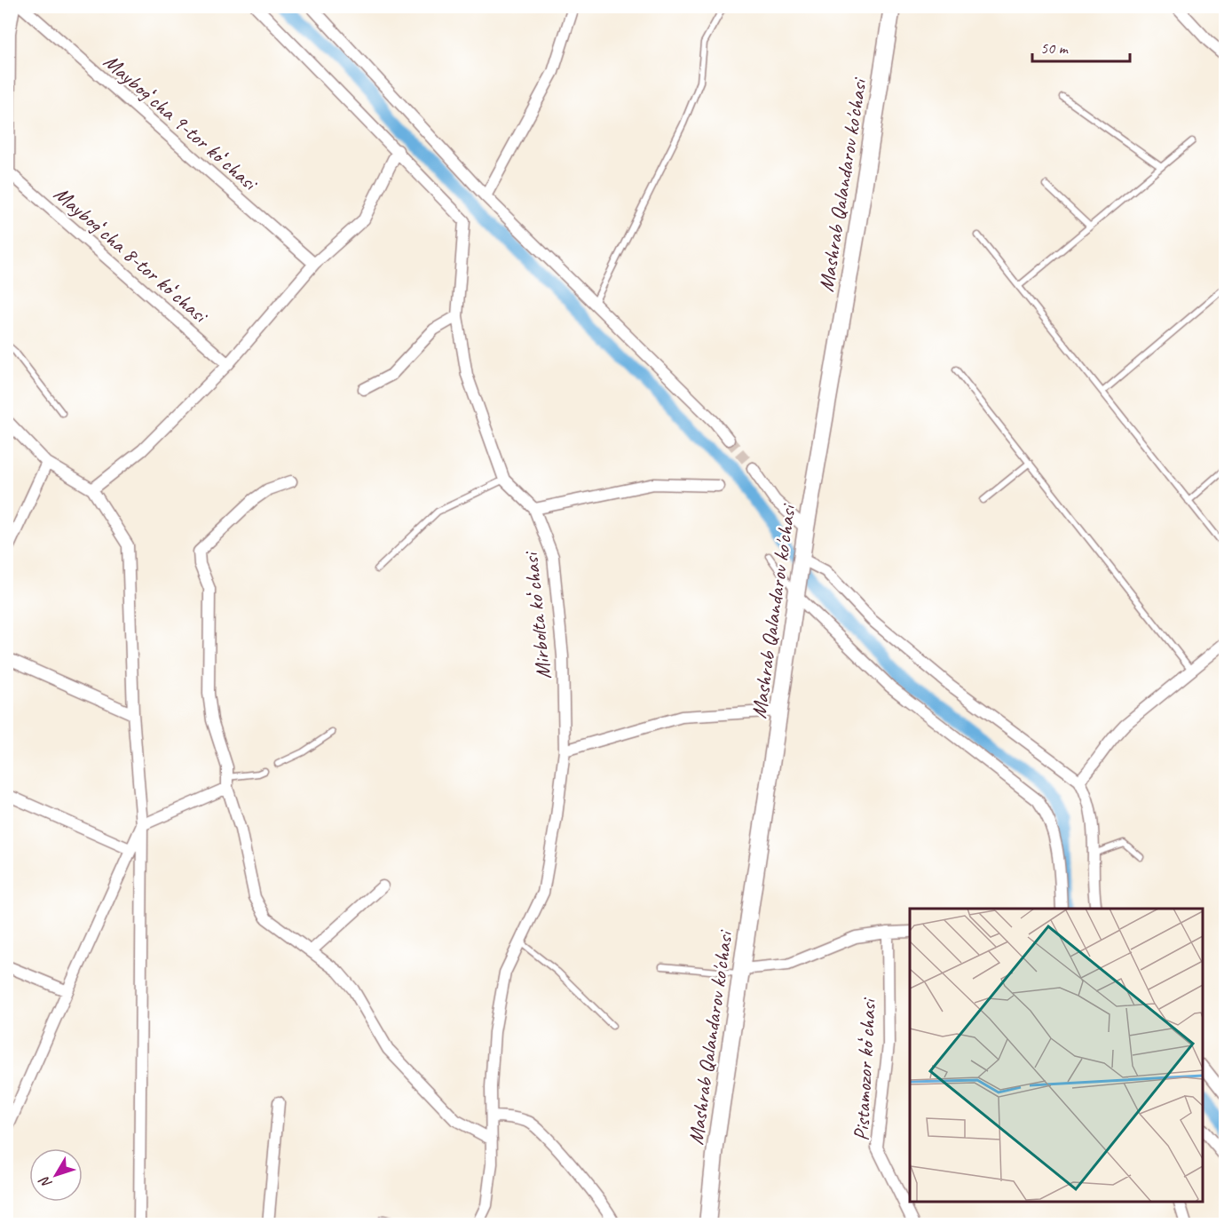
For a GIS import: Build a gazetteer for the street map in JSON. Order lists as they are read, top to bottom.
{
  "streets": {
    "main road": ["Mashrab Qalandarov ko'chasi"],
    "street": [
      "Maybogʻcha 9-tor koʻchasi",
      "Maybogʻcha 8-tor koʻchasi",
      "Mirbolta koʻchasi",
      "Pistamozor koʻchasi"
    ]
  },
  "scale_bar": "50 m",
  "north": "bottom left"
}
